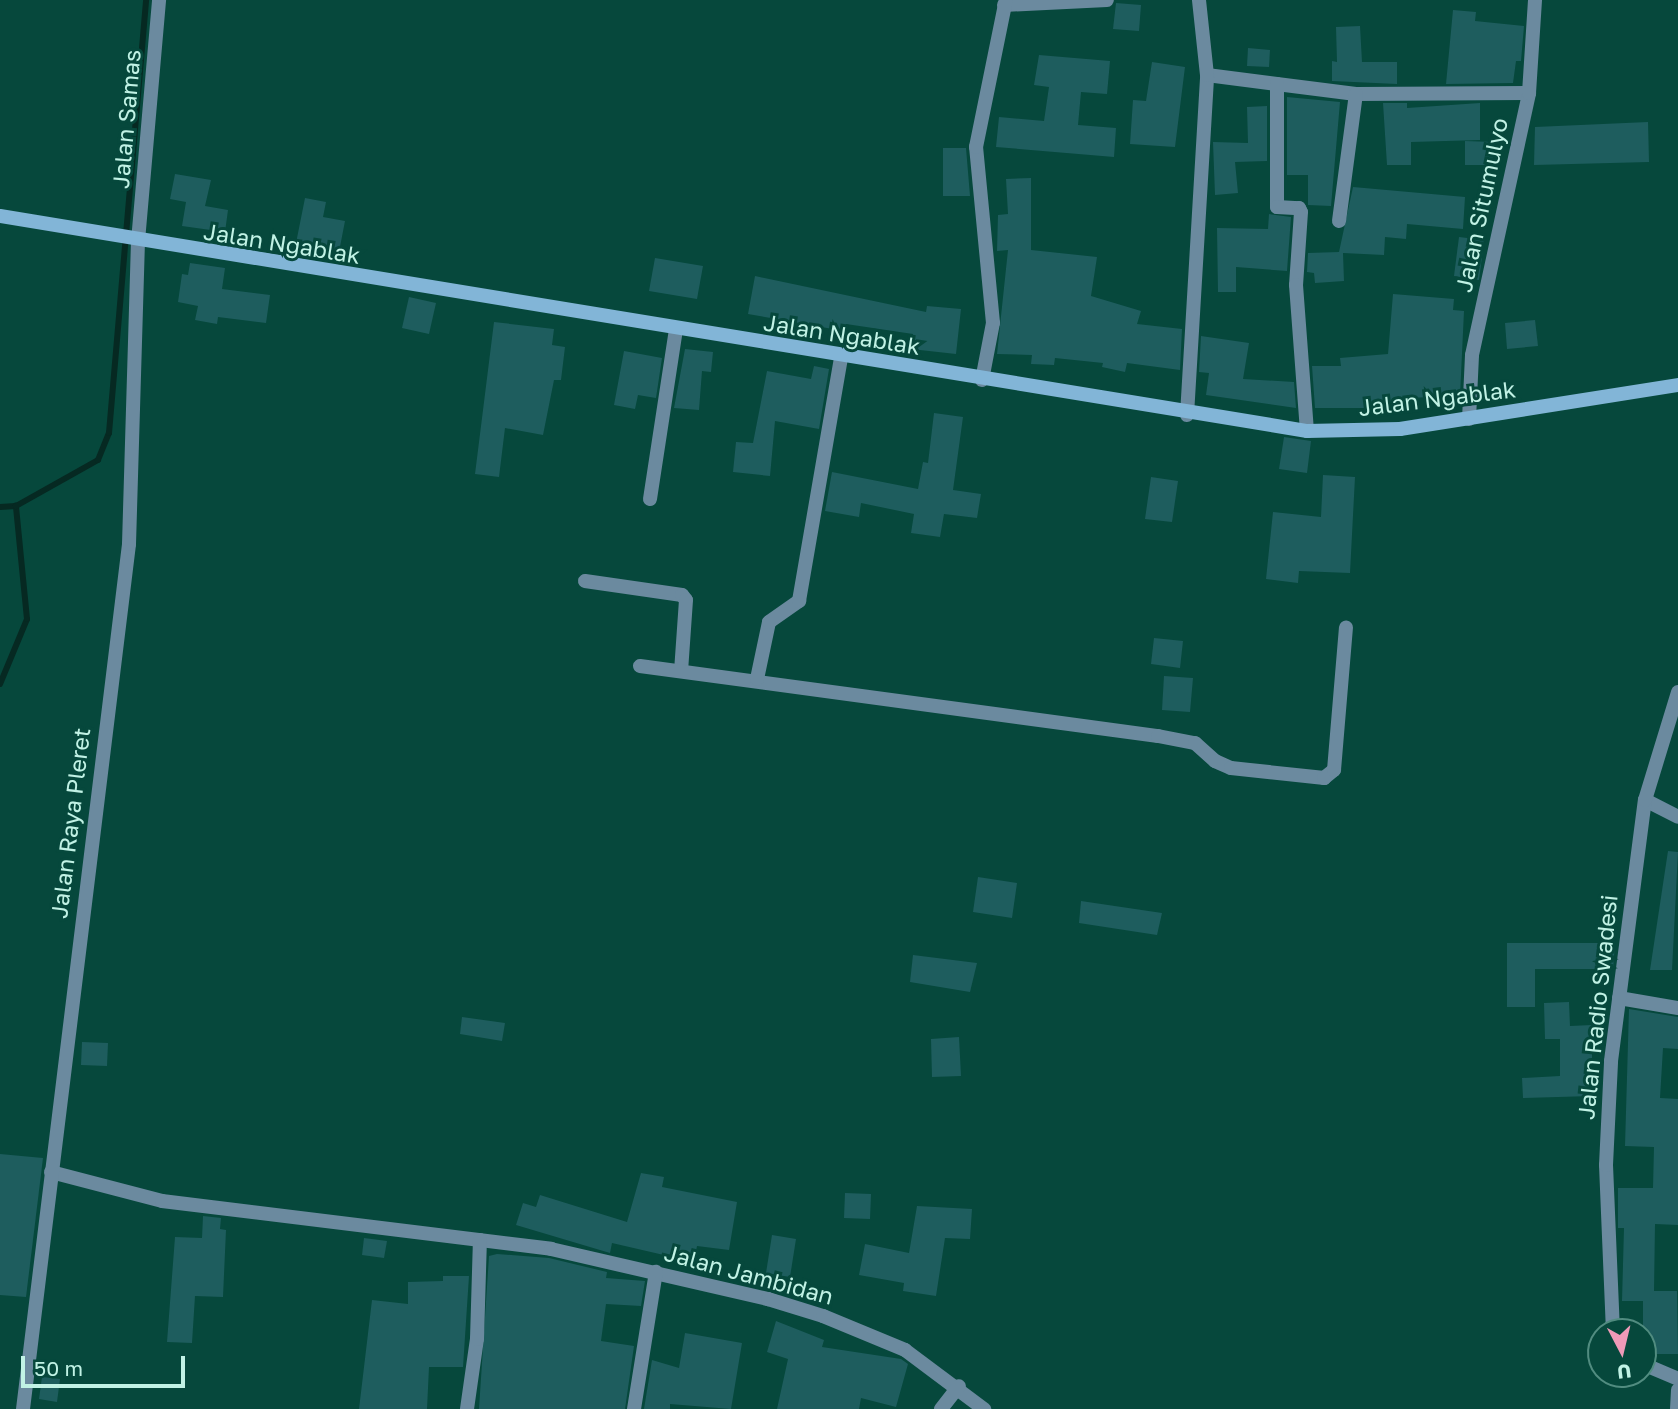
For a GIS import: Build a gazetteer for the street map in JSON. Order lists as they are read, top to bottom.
{
  "streets": {
    "street": [
      "Jalan Samas",
      "Jalan Situmulyo",
      "Jalan Ngablak",
      "Jalan Raya Pleret",
      "Jalan Radio Swadesi",
      "Jalan Jambidan"
    ]
  },
  "crossings": [
    ["Jalan Samas", "Jalan Ngablak"],
    ["Jalan Samas", "Jalan Raya Pleret"],
    ["Jalan Situmulyo", "Jalan Ngablak"],
    ["Jalan Ngablak", "Jalan Raya Pleret"],
    ["Jalan Raya Pleret", "Jalan Jambidan"]
  ],
  "scale_bar": "50 m",
  "north": "bottom"
}
